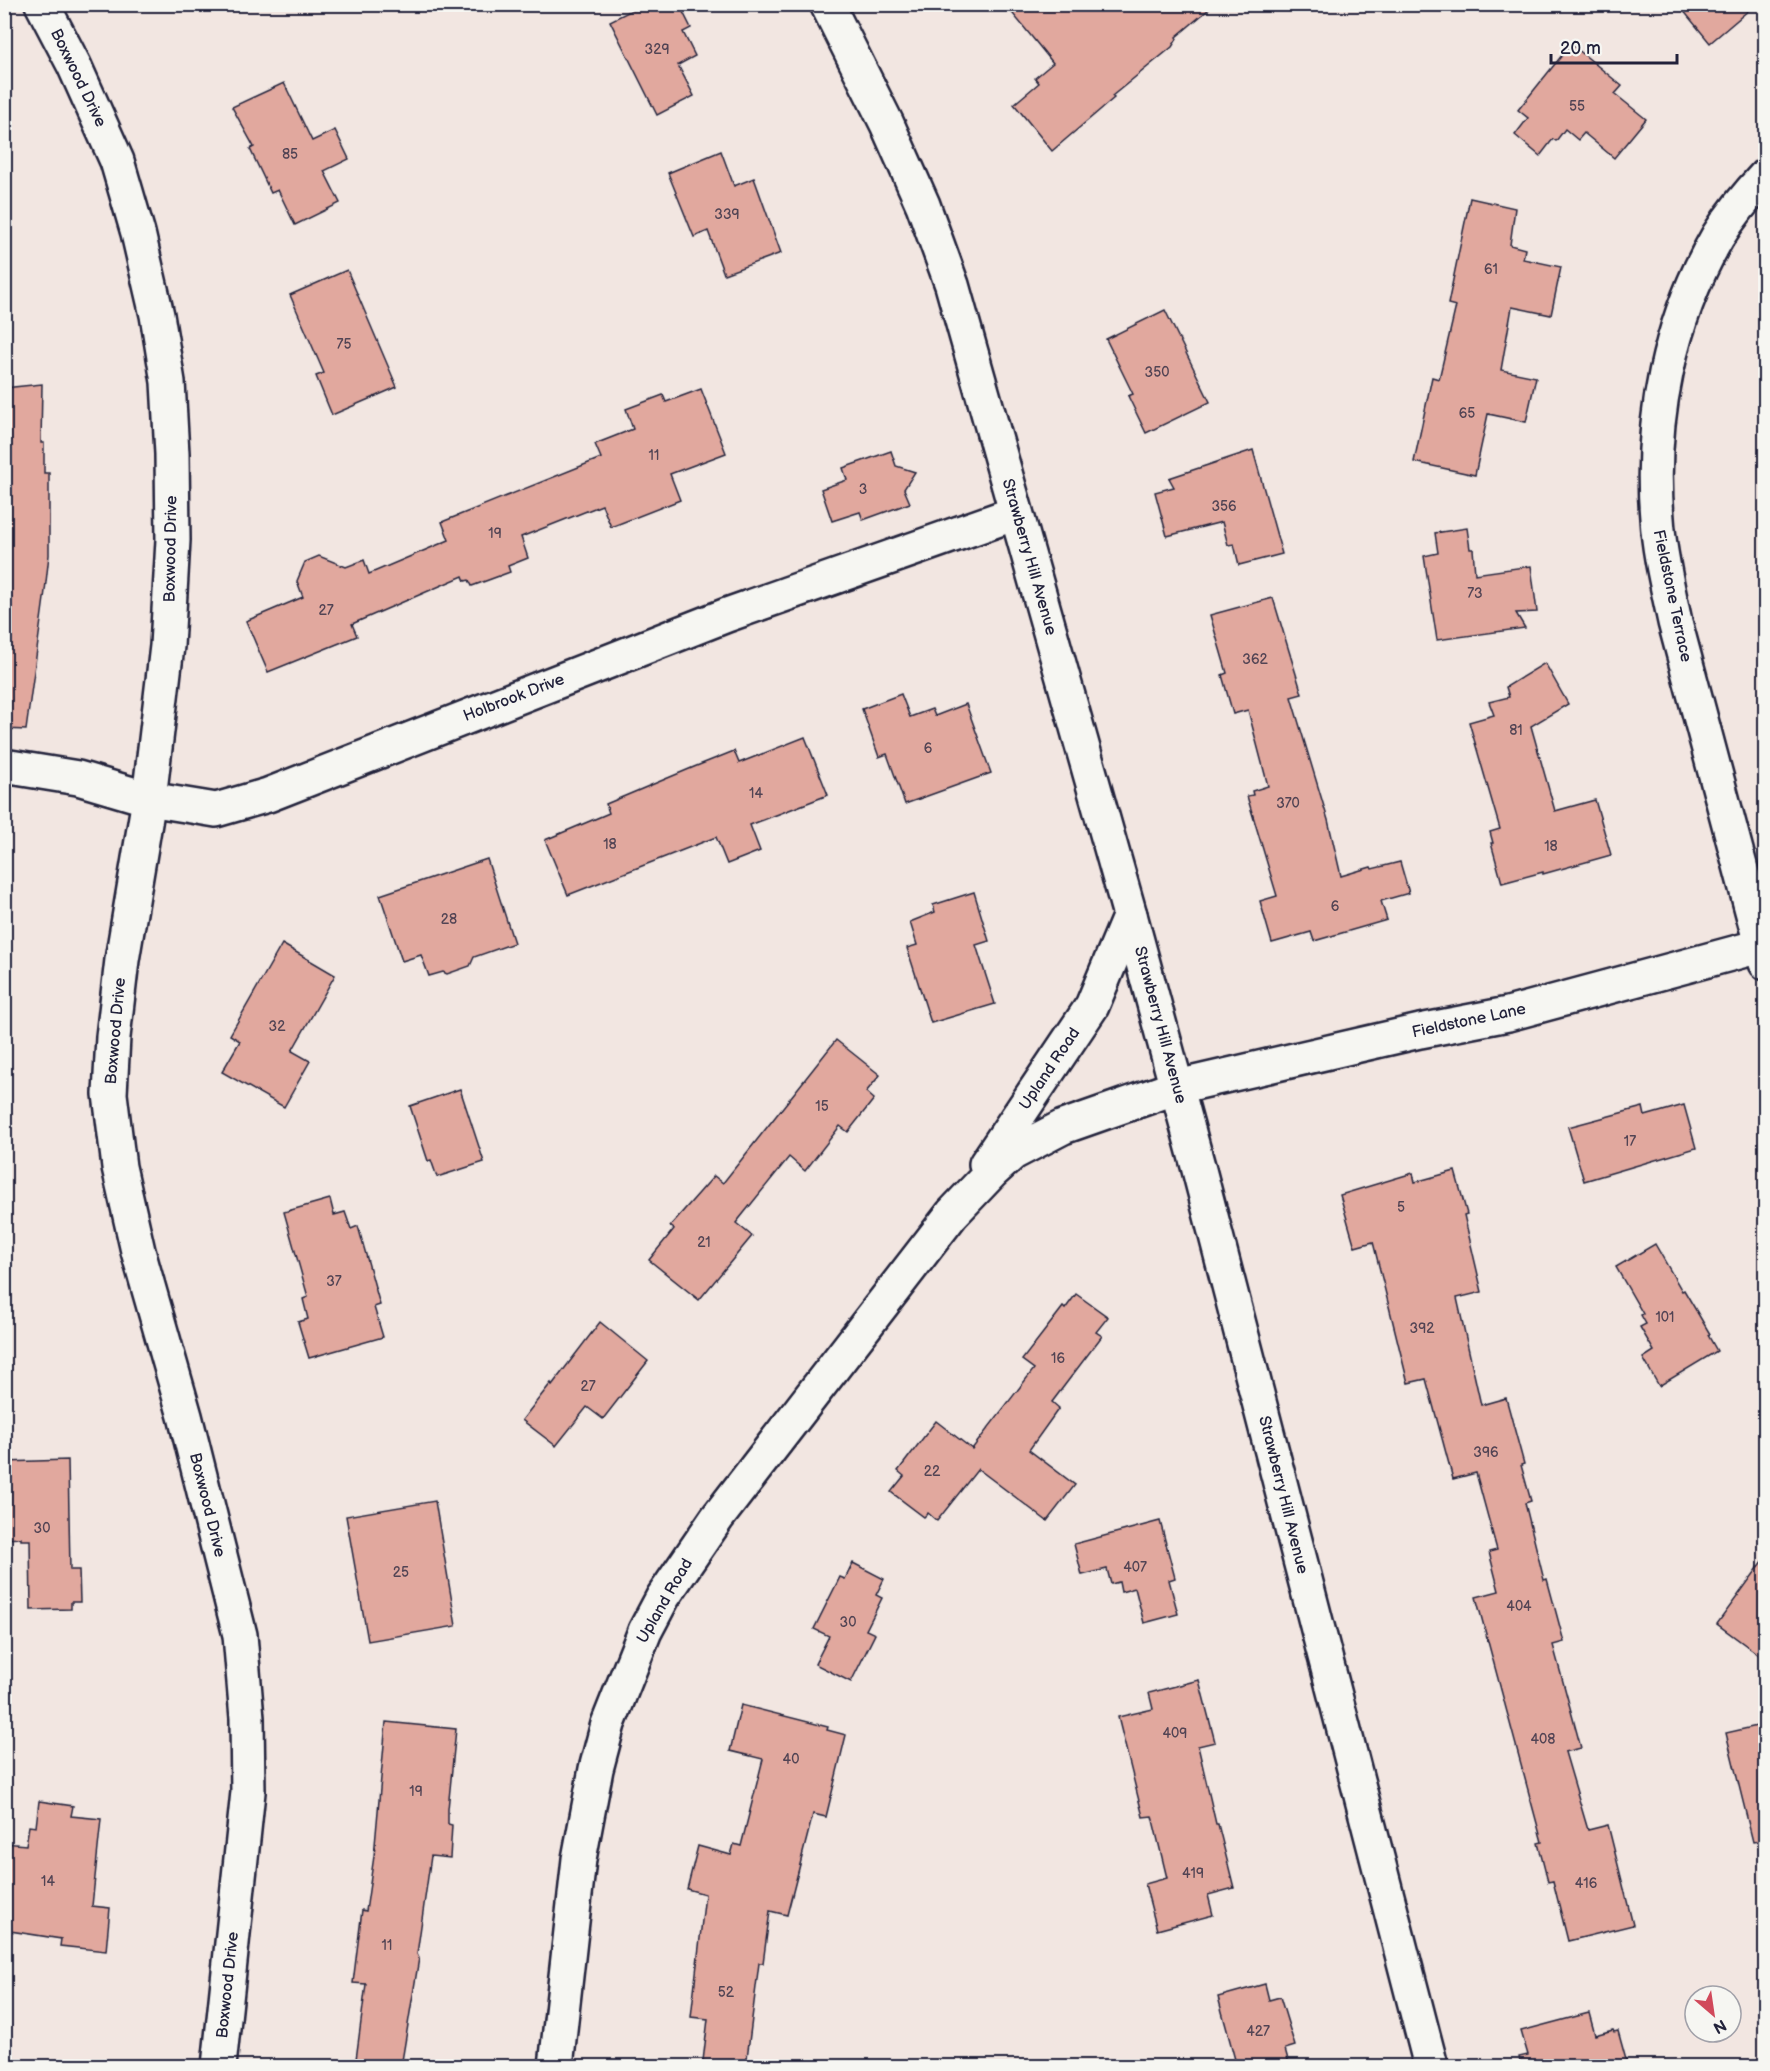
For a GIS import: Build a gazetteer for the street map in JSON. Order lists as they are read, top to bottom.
{
  "streets": {
    "street": [
      "Boxwood Drive",
      "Strawberry Hill Avenue",
      "Fieldstone Terrace",
      "Holbrook Drive",
      "Fieldstone Lane",
      "Upland Road"
    ]
  },
  "crossings": [
    ["Boxwood Drive", "Holbrook Drive"],
    ["Strawberry Hill Avenue", "Holbrook Drive"],
    ["Strawberry Hill Avenue", "Fieldstone Lane"],
    ["Strawberry Hill Avenue", "Upland Road"],
    ["Fieldstone Terrace", "Fieldstone Lane"],
    ["Fieldstone Lane", "Upland Road"]
  ],
  "house_numbers": [
    "329",
    "55",
    "85",
    "339",
    "61",
    "75",
    "350",
    "65",
    "11",
    "3",
    "356",
    "19",
    "73",
    "27",
    "362",
    "81",
    "6",
    "14",
    "370",
    "18",
    "18",
    "6",
    "28",
    "32",
    "15",
    "17",
    "5",
    "21",
    "37",
    "101",
    "392",
    "16",
    "27",
    "396",
    "22",
    "30",
    "407",
    "25",
    "404",
    "30",
    "409",
    "408",
    "40",
    "19",
    "419",
    "14",
    "416",
    "11",
    "52",
    "427"
  ],
  "scale_bar": "20 m",
  "north": "bottom right"
}
